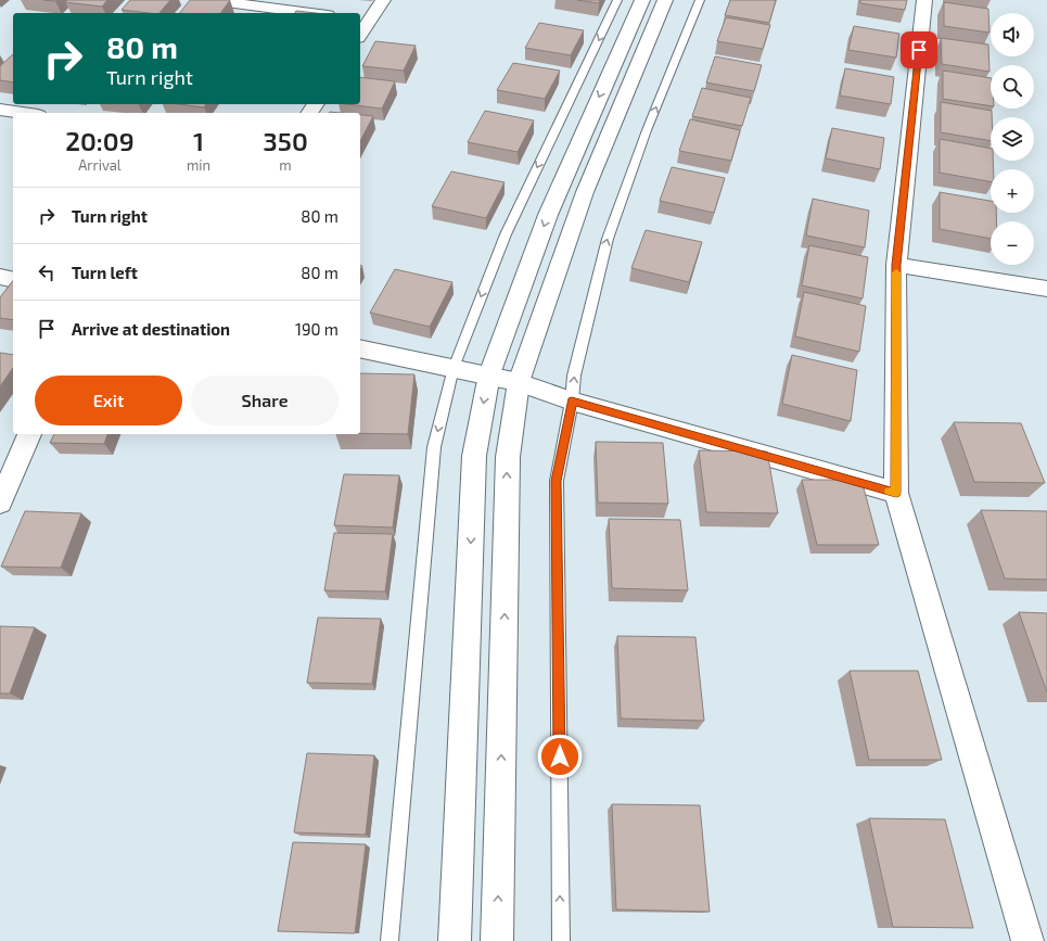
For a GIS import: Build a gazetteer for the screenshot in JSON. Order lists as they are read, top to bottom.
{
  "page": {
    "map_buttons": ["+", "−"],
    "turn": ["80 m", "Turn right"],
    "eta": [
      "20:09",
      "Arrival",
      "1",
      "min",
      "350",
      "m"
    ],
    "list": [
      {
        "name": "Turn right",
        "value": "80 m"
      },
      {
        "name": "Turn left",
        "value": "80 m"
      },
      {
        "name": "Arrive at destination",
        "value": "190 m"
      }
    ],
    "buttons": ["Exit", "Share"]
  }
}
